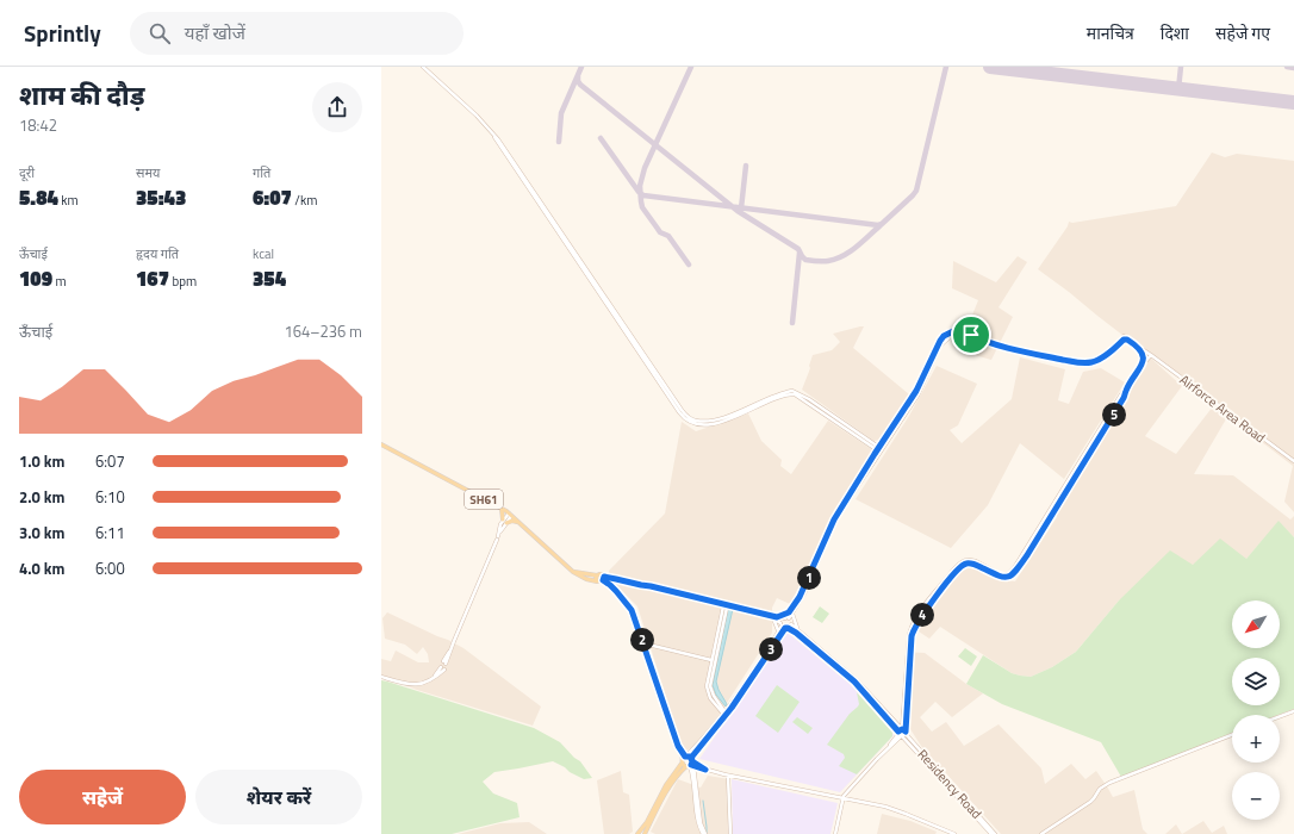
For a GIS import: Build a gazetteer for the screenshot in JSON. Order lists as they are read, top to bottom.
{
  "streets": {
    "main road": ["SH61"],
    "street": ["Airforce Area Road", "Residency Road"]
  },
  "north": "bottom left",
  "page": {
    "header": "Sprintly",
    "search": "यहाँ खोजें",
    "nav": ["मानचित्र", "दिशा", "सहेजे गए"],
    "heading": ["शाम की दौड़", "18:42"],
    "stats": [
      ["दूरी", "5.84 km"],
      ["समय", "35:43"],
      ["गति", "6:07 /km"],
      ["ऊँचाई", "109 m"],
      ["हृदय गति", "167 bpm"],
      ["kcal", "354"]
    ],
    "chart": ["ऊँचाई", "164–236 m"],
    "pins": [
      "5",
      "1",
      "4",
      "2",
      "3"
    ],
    "list": [
      {
        "name": "1.0 km",
        "note": "6:07"
      },
      {
        "name": "2.0 km",
        "note": "6:10"
      },
      {
        "name": "3.0 km",
        "note": "6:11"
      },
      {
        "name": "4.0 km",
        "note": "6:00"
      }
    ],
    "map_buttons": ["+", "−"],
    "buttons": ["सहेजें", "शेयर करें"]
  }
}
